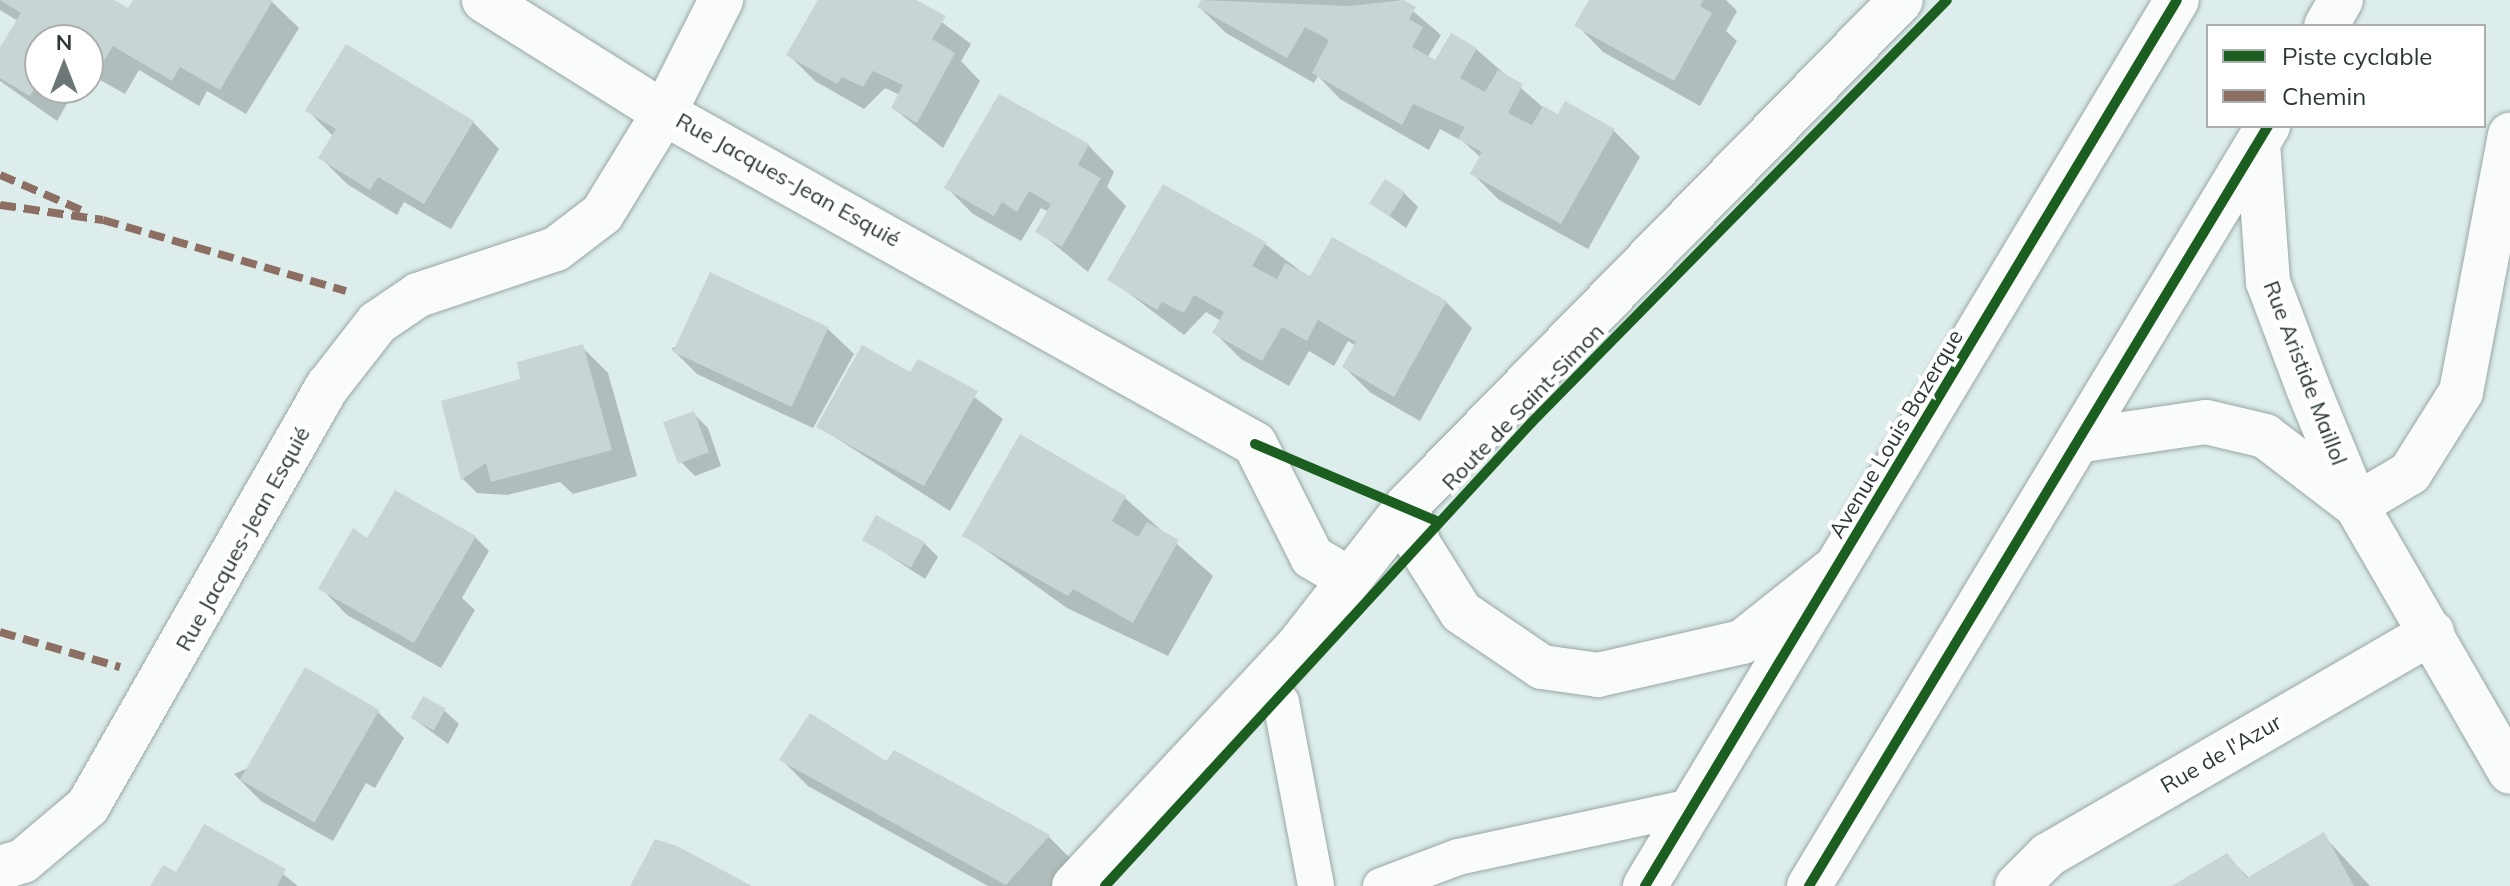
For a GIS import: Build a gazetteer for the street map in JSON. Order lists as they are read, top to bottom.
{
  "streets": {
    "street": [
      "Rue Jacques-Jean Esquié",
      "Rue Aristide Maillol",
      "Route de Saint-Simon",
      "Avenue Louis Bazerque",
      "Rue de l'Azur"
    ]
  },
  "crossings": [
    ["Rue Jacques-Jean Esquié", "Route de Saint-Simon"],
    ["Rue Aristide Maillol", "Rue de l'Azur"]
  ],
  "legend": ["Piste cyclable", "Chemin"],
  "north": "top"
}
